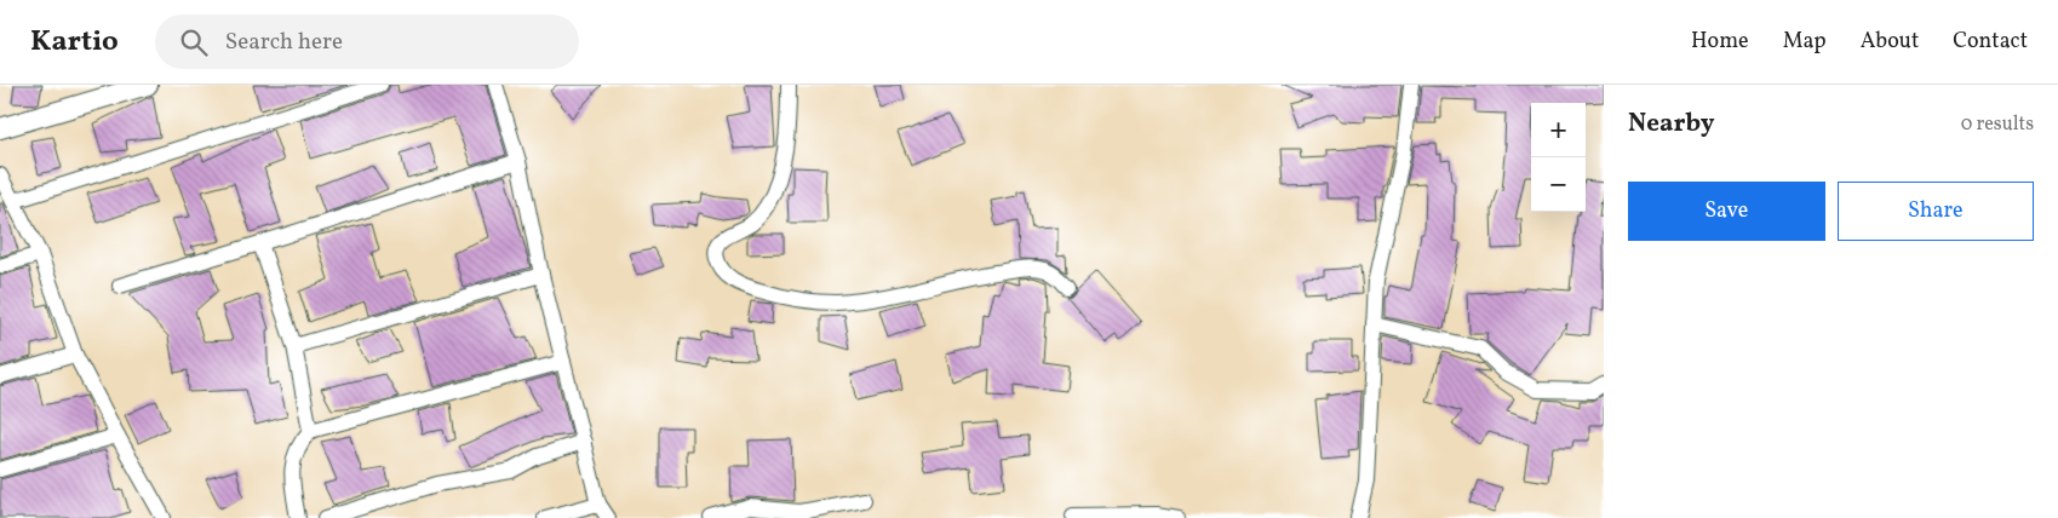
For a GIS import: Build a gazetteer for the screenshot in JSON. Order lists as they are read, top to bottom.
{
  "page": {
    "header": "Kartio",
    "search": "Search here",
    "nav": [
      "Home",
      "Map",
      "About",
      "Contact"
    ],
    "heading": ["Nearby", "0 results"],
    "map_buttons": ["+", "−"],
    "buttons": ["Save", "Share"]
  }
}
